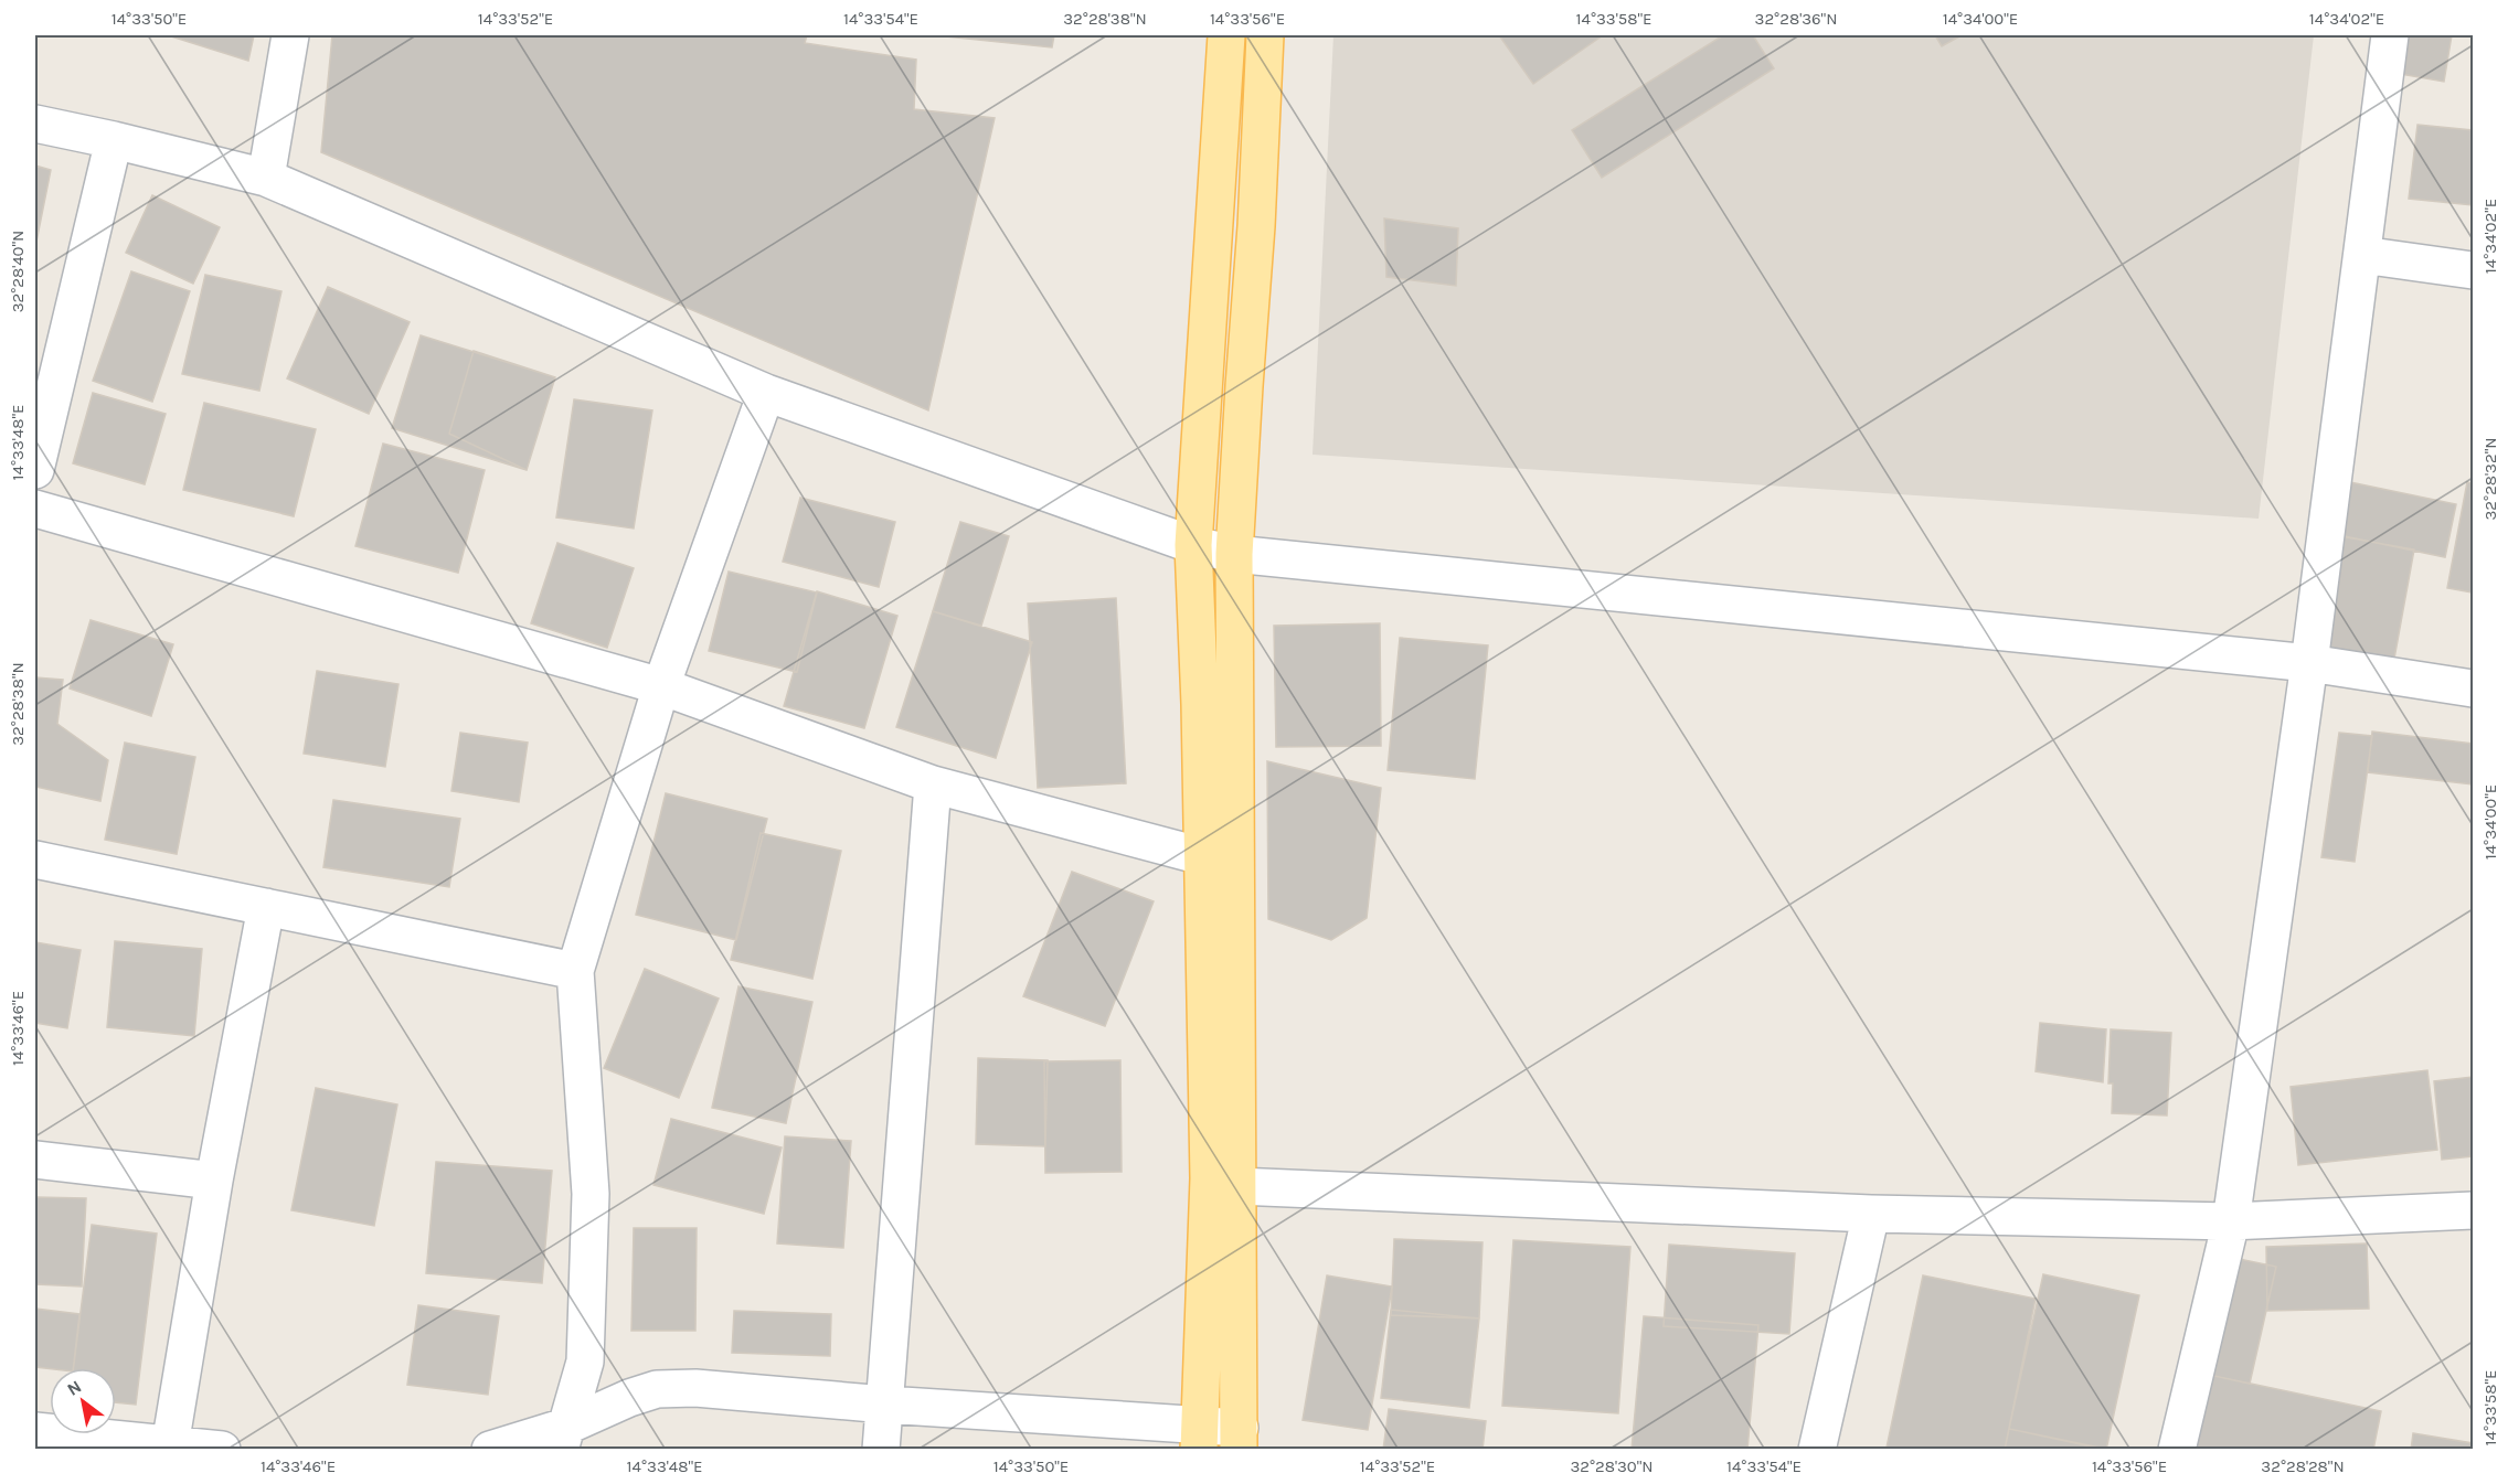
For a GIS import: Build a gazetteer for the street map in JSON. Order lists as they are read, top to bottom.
{
  "north": "top left",
  "coordinates": [
    "14°33'50\"E",
    "14°33'52\"E",
    "14°33'54\"E",
    "32°28'38\"N",
    "14°33'56\"E",
    "14°33'58\"E",
    "32°28'36\"N",
    "14°34'00\"E",
    "14°34'02\"E",
    "32°28'40\"N",
    "14°33'48\"E",
    "32°28'32\"N",
    "14°33'46\"E",
    "32°28'30\"N",
    "32°28'28\"N"
  ]
}
